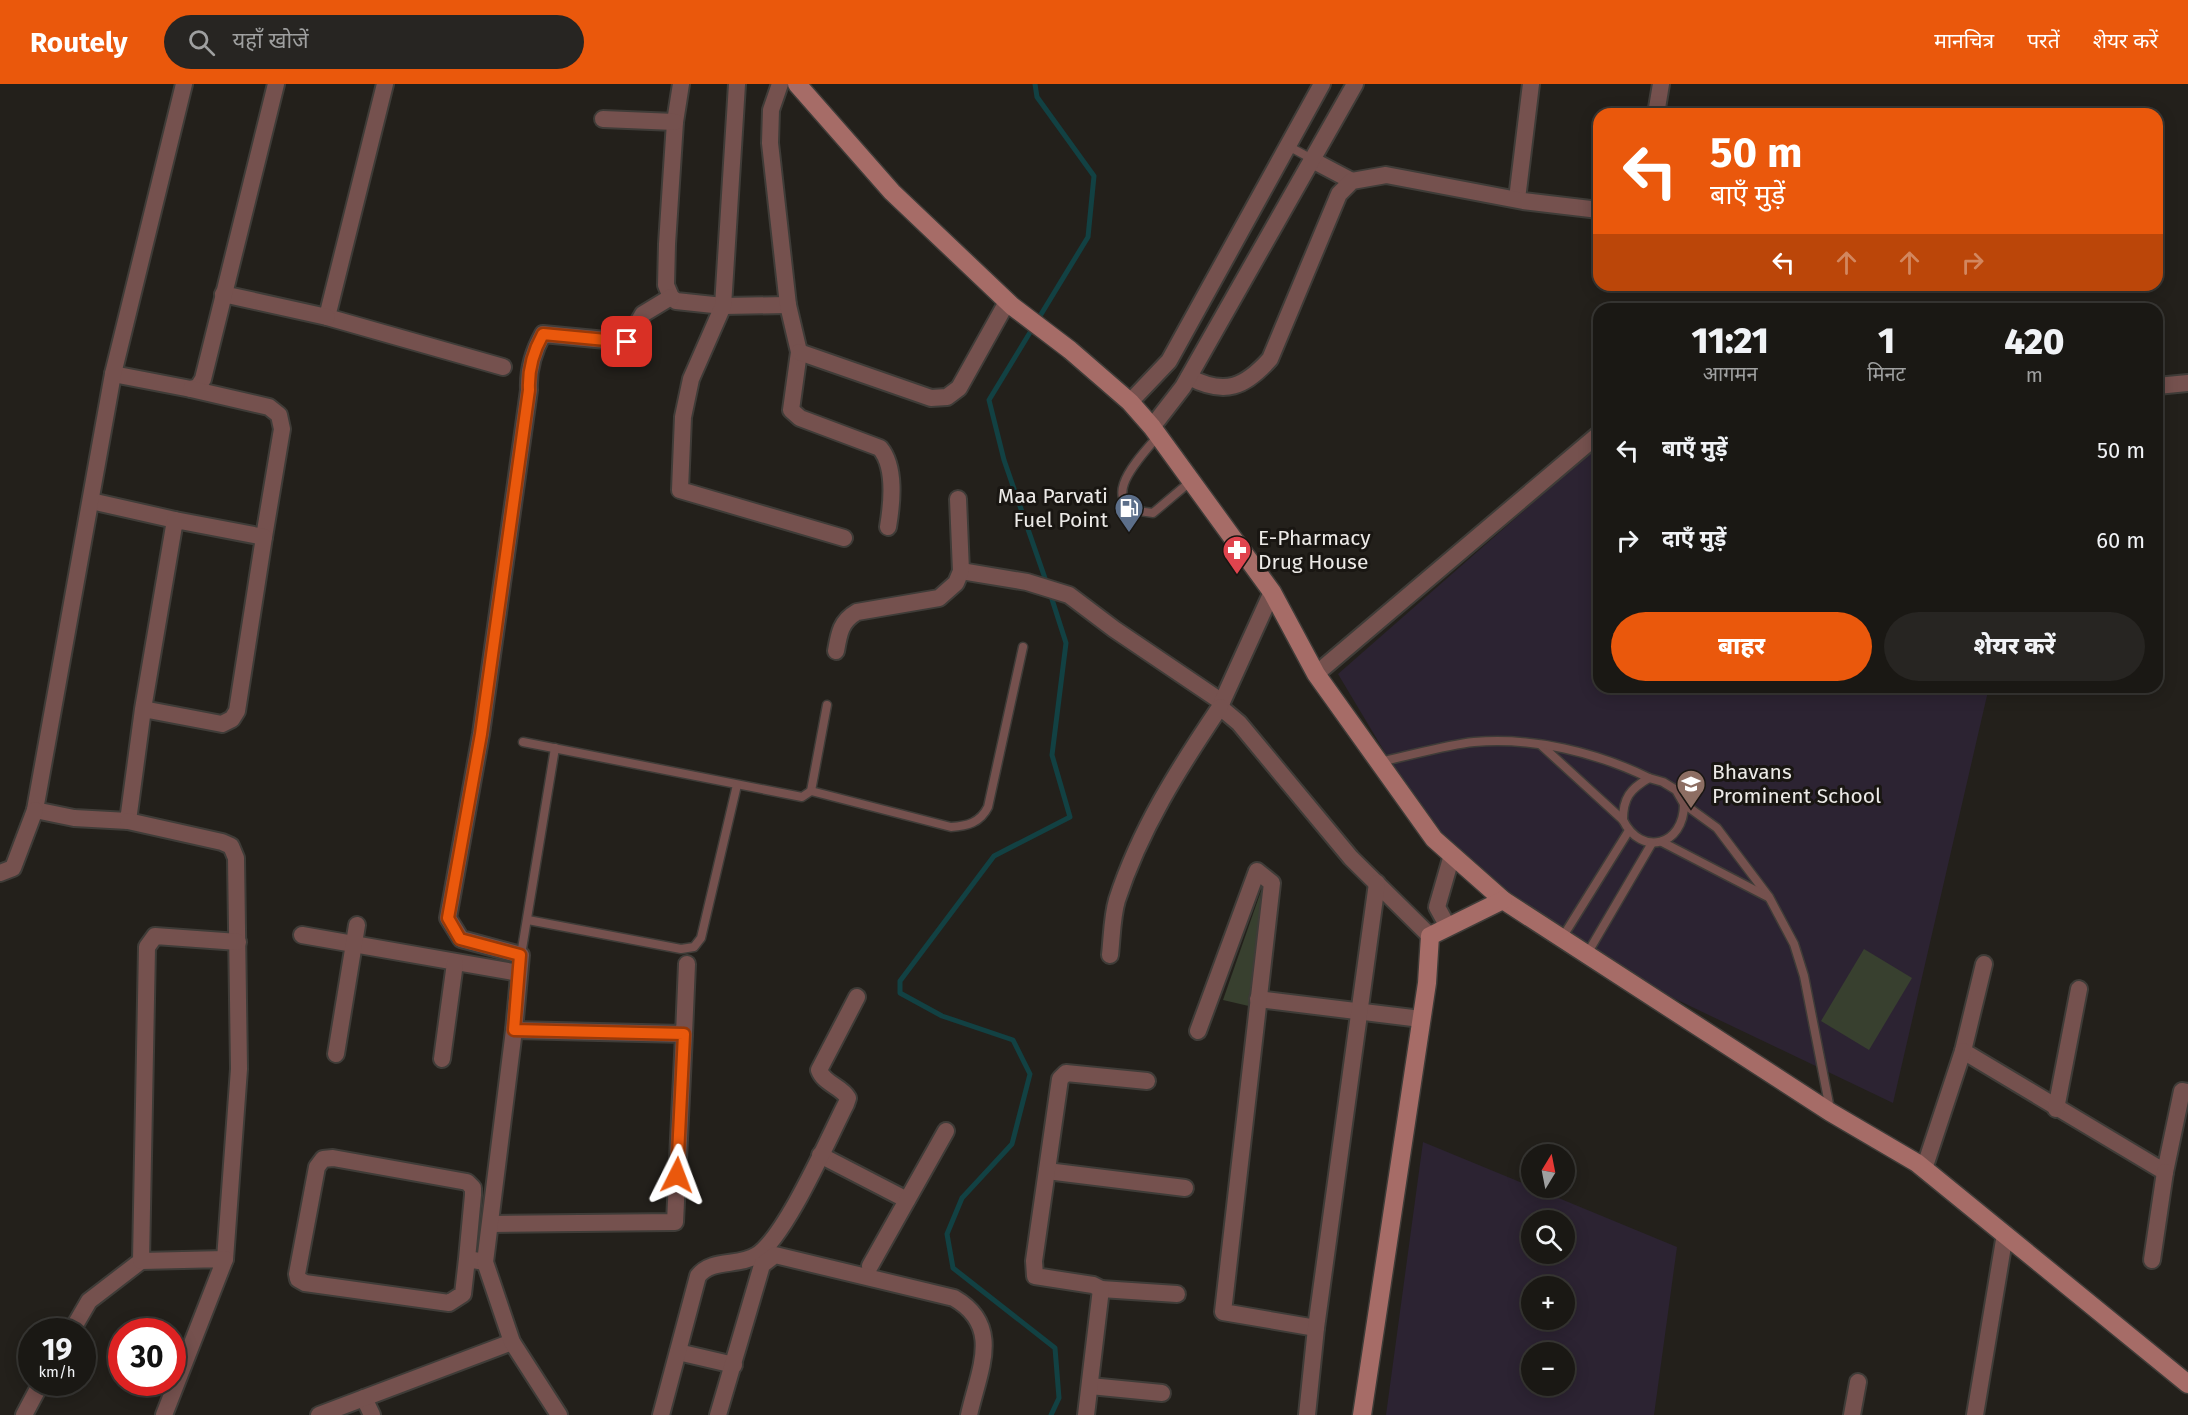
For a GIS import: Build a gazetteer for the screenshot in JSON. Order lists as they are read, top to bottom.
{
  "places": {
    "fuel station": ["Maa Parvati Fuel Point"],
    "pharmacy": ["E-Pharmacy Drug House"],
    "school or university": ["Bhavans Prominent School"]
  },
  "north": "top",
  "page": {
    "header": "Routely",
    "search": "यहाँ खोजें",
    "nav": ["मानचित्र", "परतें", "शेयर करें"],
    "turn": ["50 m", "बाएँ मुड़ें"],
    "eta": [
      "11:21",
      "आगमन",
      "1",
      "मिनट",
      "420",
      "m"
    ],
    "list": [
      {
        "name": "बाएँ मुड़ें",
        "value": "50 m"
      },
      {
        "name": "दाएँ मुड़ें",
        "value": "60 m"
      }
    ],
    "buttons": ["बाहर", "शेयर करें"],
    "map_buttons": ["+", "−"],
    "speed": "19 km/h",
    "limit": "30"
  }
}
